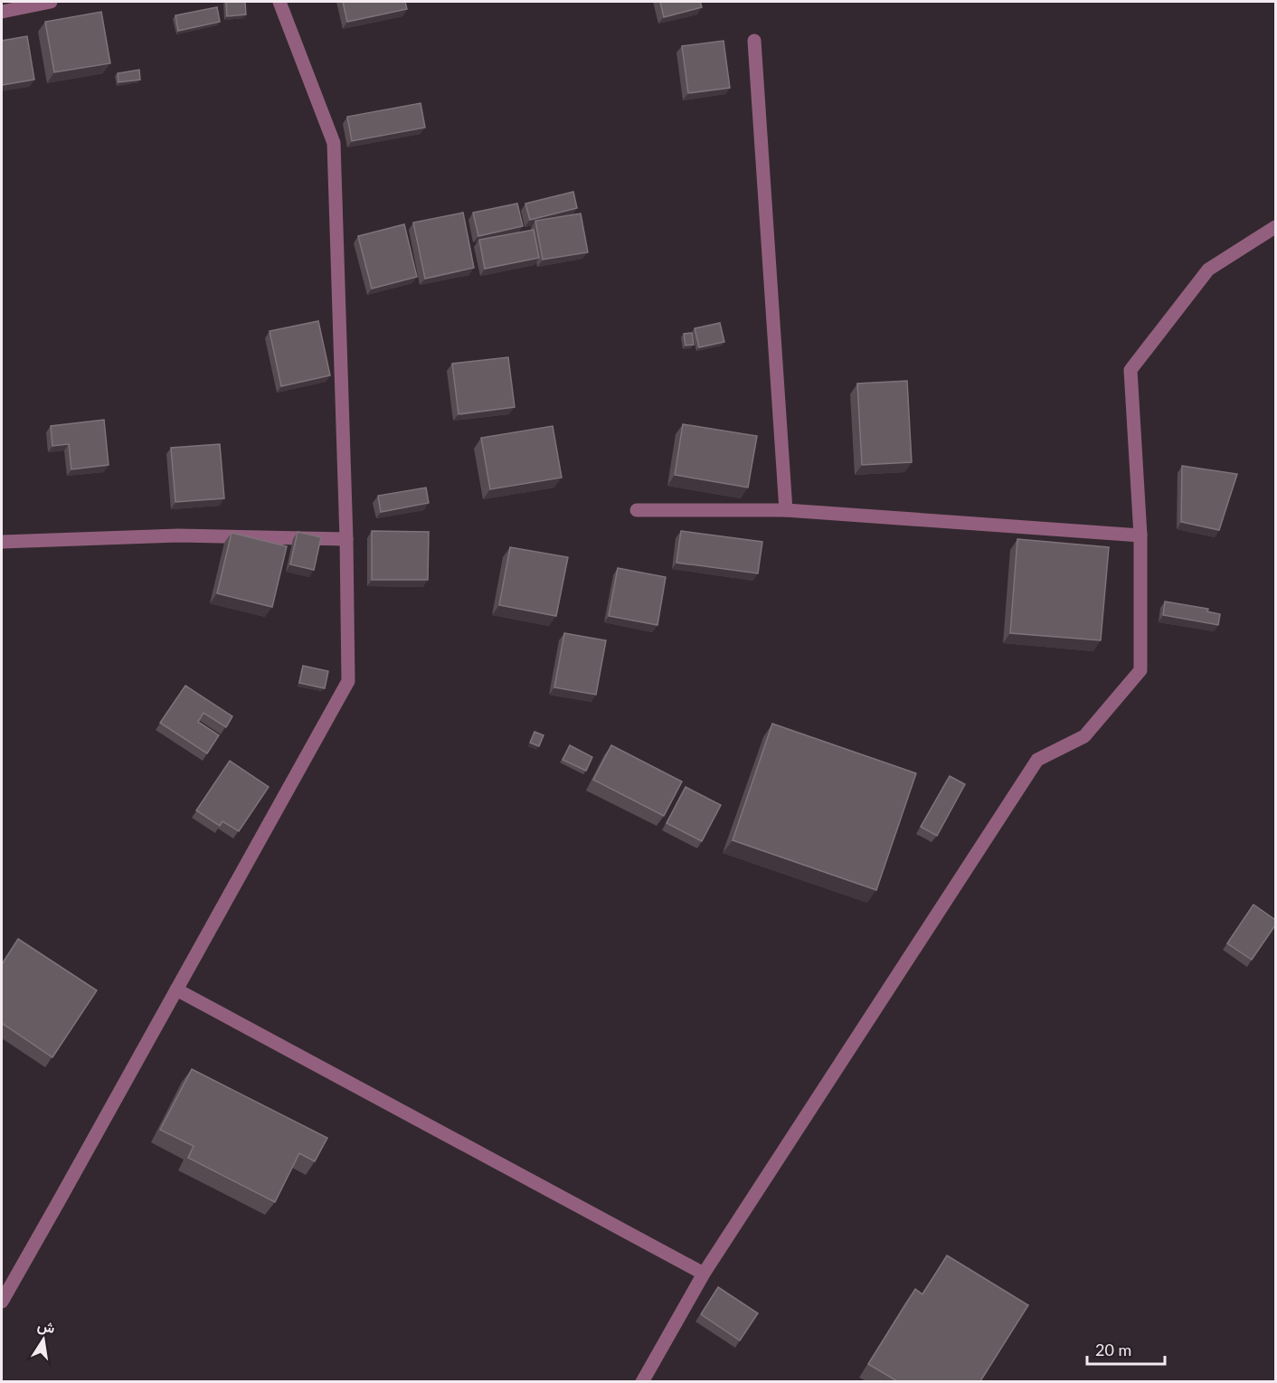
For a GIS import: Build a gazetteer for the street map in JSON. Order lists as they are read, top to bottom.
{
  "scale_bar": "20 m",
  "north": "top"
}
